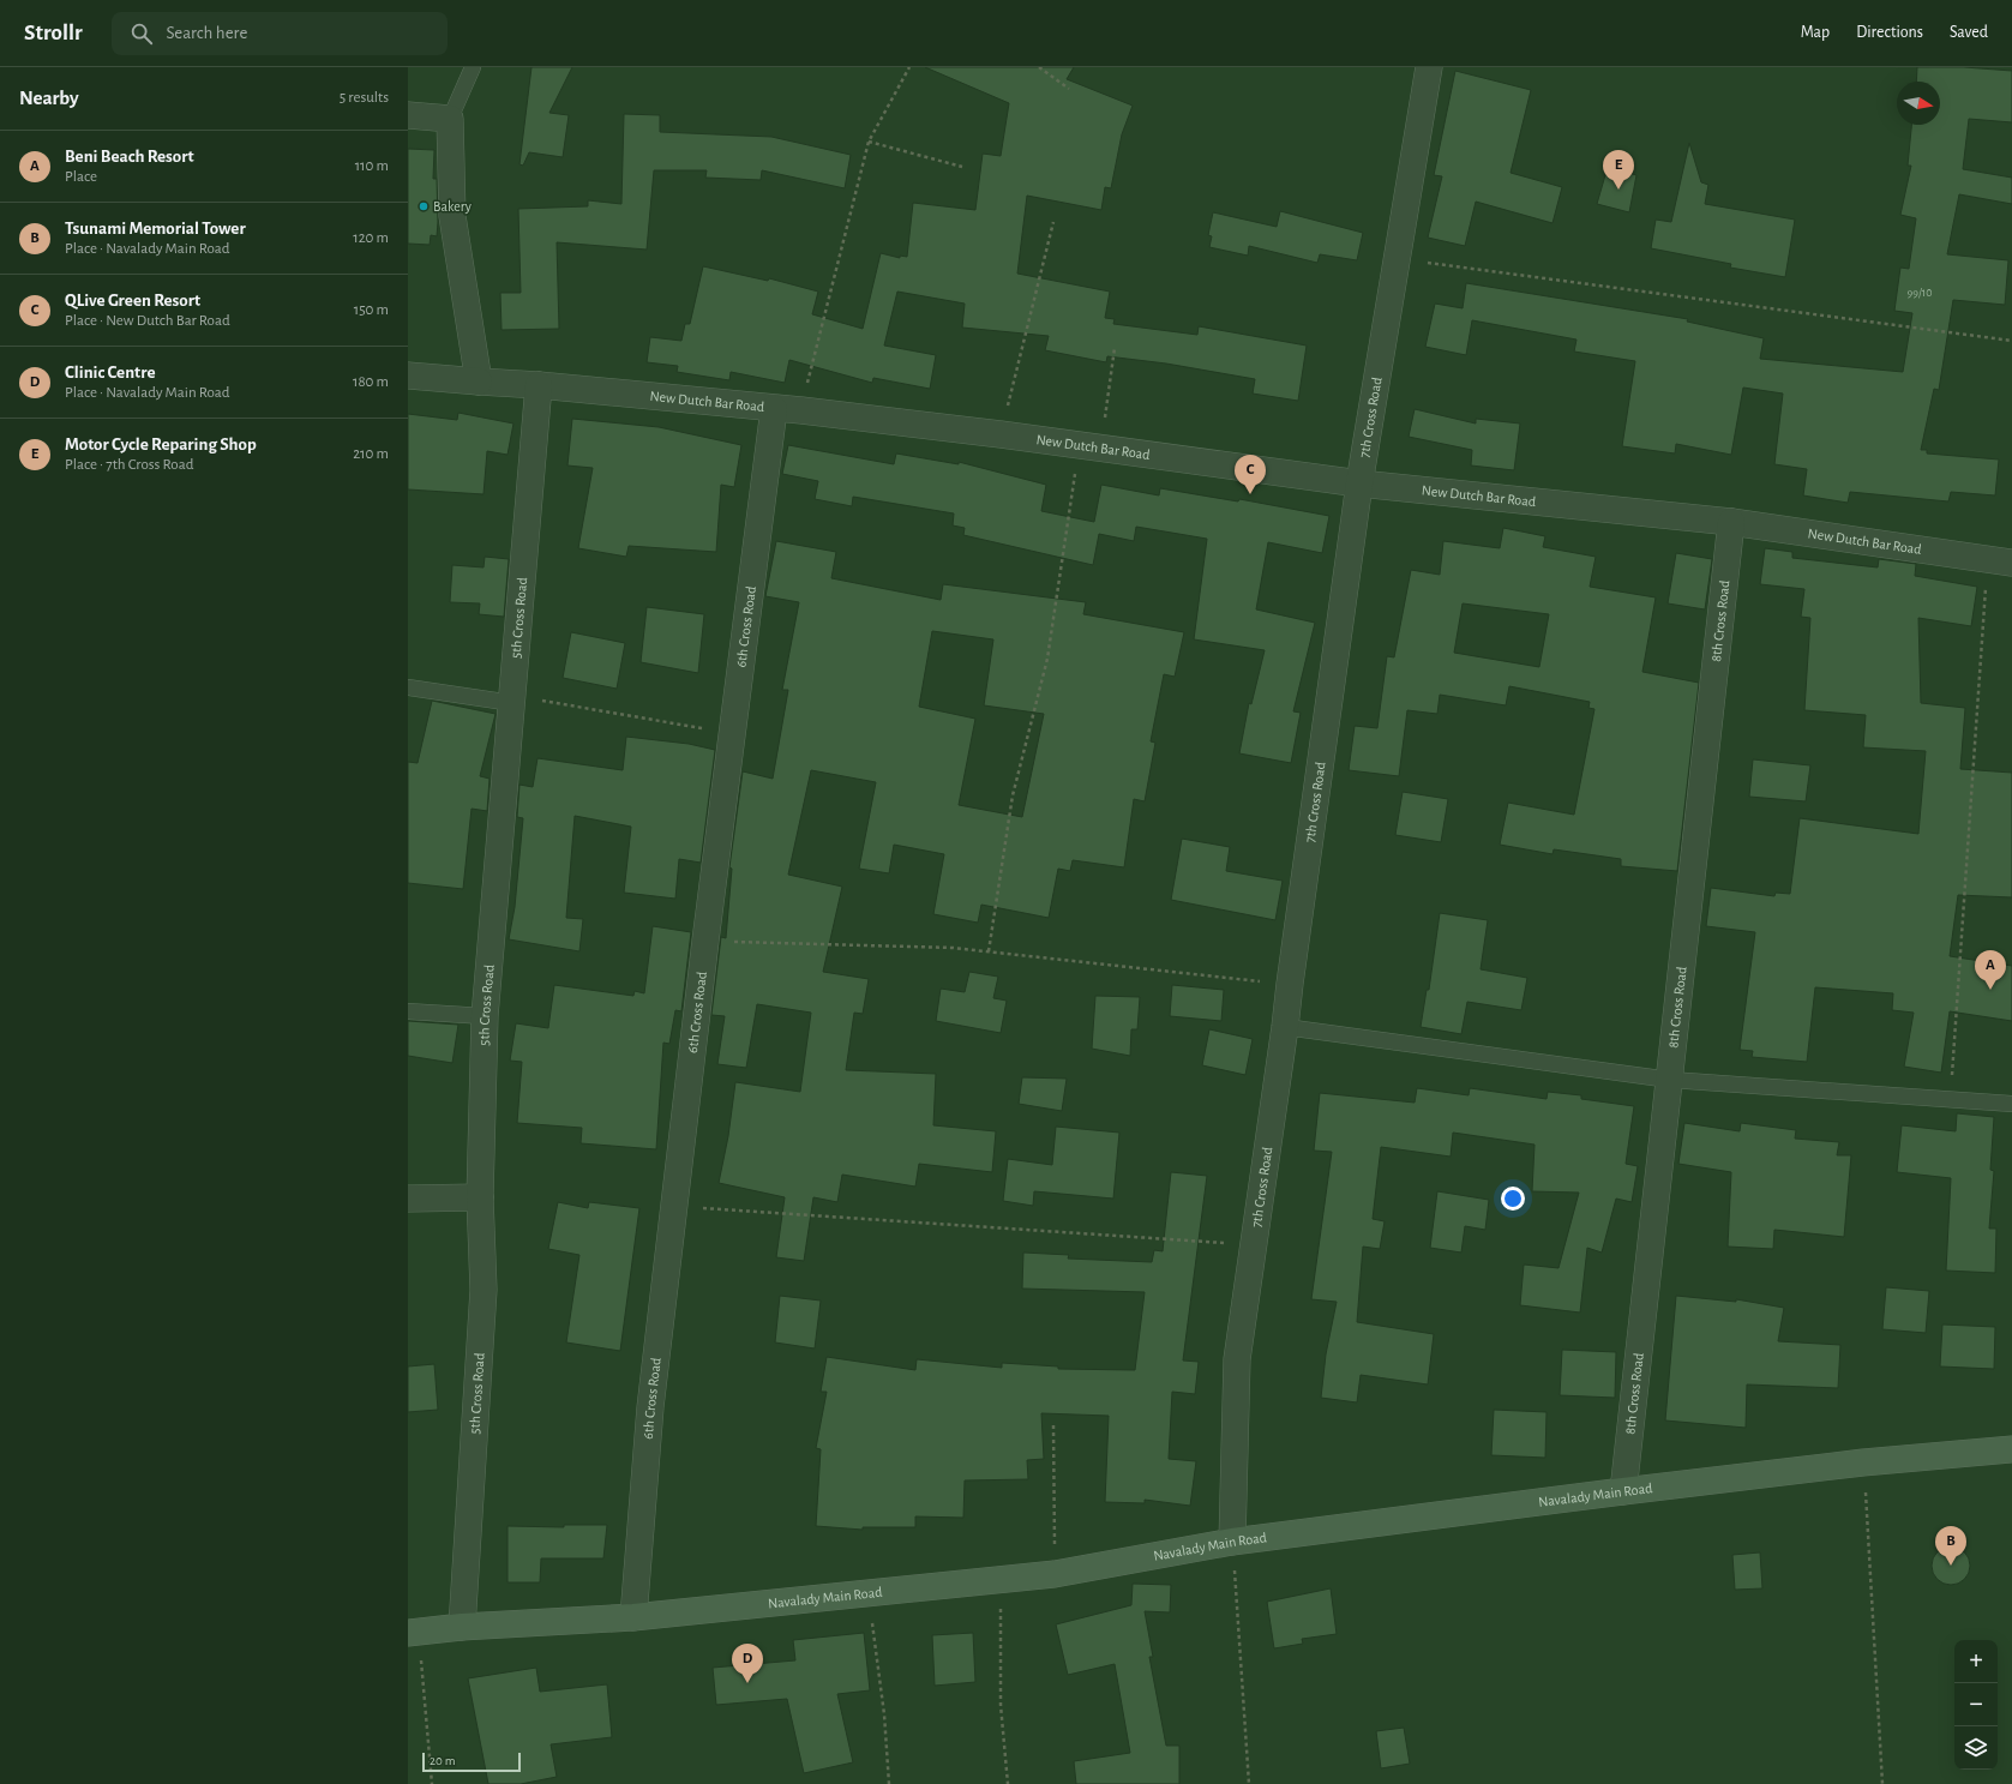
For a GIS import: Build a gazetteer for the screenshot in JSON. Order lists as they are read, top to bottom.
{
  "streets": {
    "street": [
      "New Dutch Bar Road",
      "7th Cross Road",
      "5th Cross Road",
      "8th Cross Road",
      "6th Cross Road",
      "Navalady Main Road"
    ]
  },
  "crossings": [
    ["New Dutch Bar Road", "7th Cross Road"],
    ["New Dutch Bar Road", "5th Cross Road"],
    ["New Dutch Bar Road", "8th Cross Road"],
    ["New Dutch Bar Road", "6th Cross Road"],
    ["7th Cross Road", "Navalady Main Road"],
    ["5th Cross Road", "Navalady Main Road"],
    ["8th Cross Road", "Navalady Main Road"],
    ["6th Cross Road", "Navalady Main Road"]
  ],
  "places": ["Bakery"],
  "house_numbers": ["99/10"],
  "scale_bar": "20 m",
  "north": "right",
  "page": {
    "header": "Strollr",
    "search": "Search here",
    "nav": ["Map", "Directions", "Saved"],
    "heading": ["Nearby", "5 results"],
    "list": [
      {
        "mark": "A",
        "name": "Beni Beach Resort",
        "note": "Place",
        "value": "110 m"
      },
      {
        "mark": "B",
        "name": "Tsunami Memorial Tower",
        "note": "Place · Navalady Main Road",
        "value": "120 m"
      },
      {
        "mark": "C",
        "name": "QLive Green Resort",
        "note": "Place · New Dutch Bar Road",
        "value": "150 m"
      },
      {
        "mark": "D",
        "name": "Clinic Centre",
        "note": "Place · Navalady Main Road",
        "value": "180 m"
      },
      {
        "mark": "E",
        "name": "Motor Cycle Reparing Shop",
        "note": "Place · 7th Cross Road",
        "value": "210 m"
      }
    ],
    "pins": [
      "E",
      "C",
      "A",
      "B",
      "D"
    ],
    "map_buttons": ["+", "−"],
    "scale": "20 m"
  }
}
